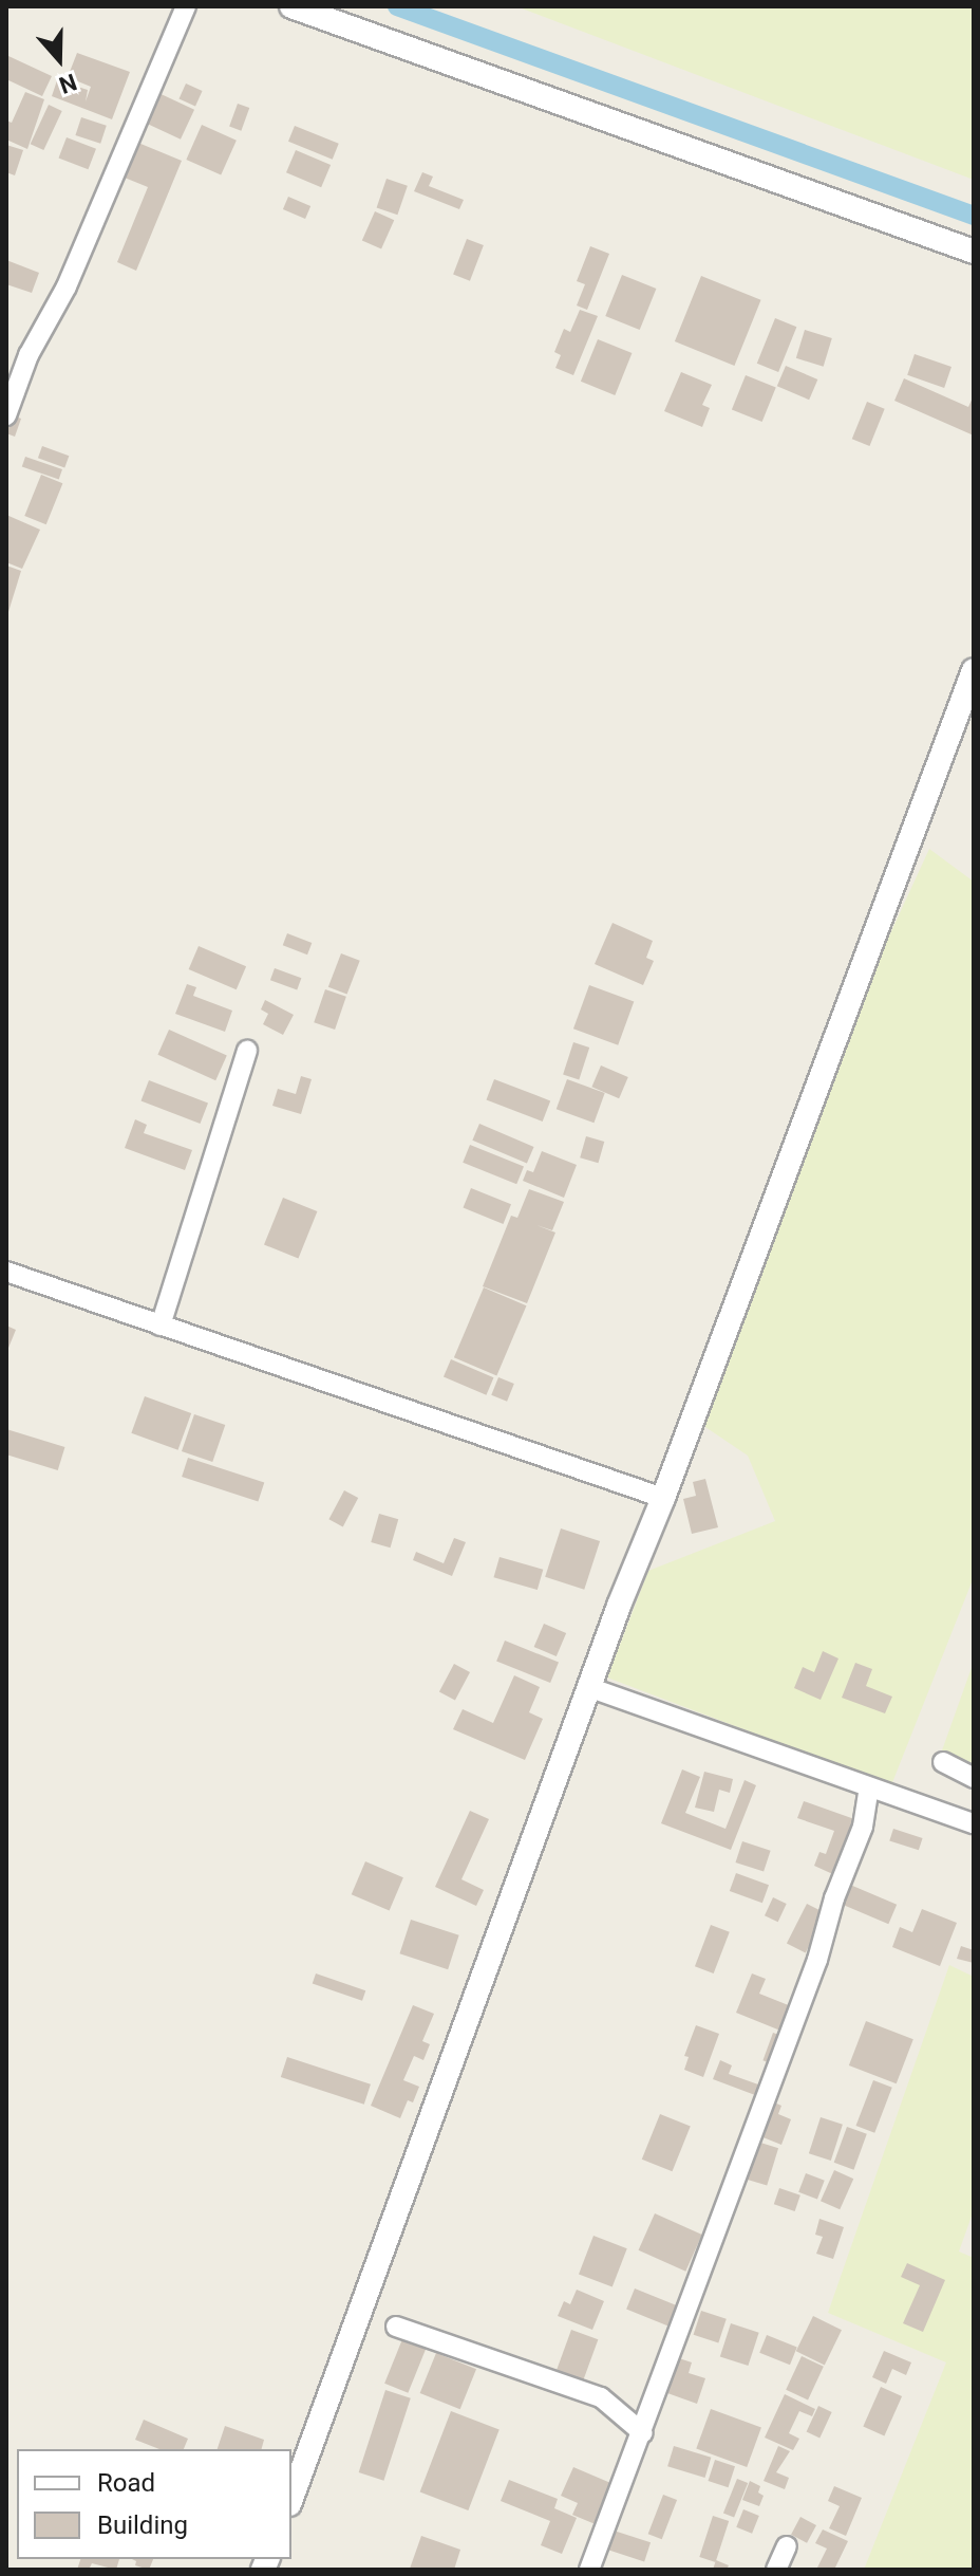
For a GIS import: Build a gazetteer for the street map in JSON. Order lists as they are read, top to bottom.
{
  "legend": ["Road", "Building"],
  "north": "bottom"
}
